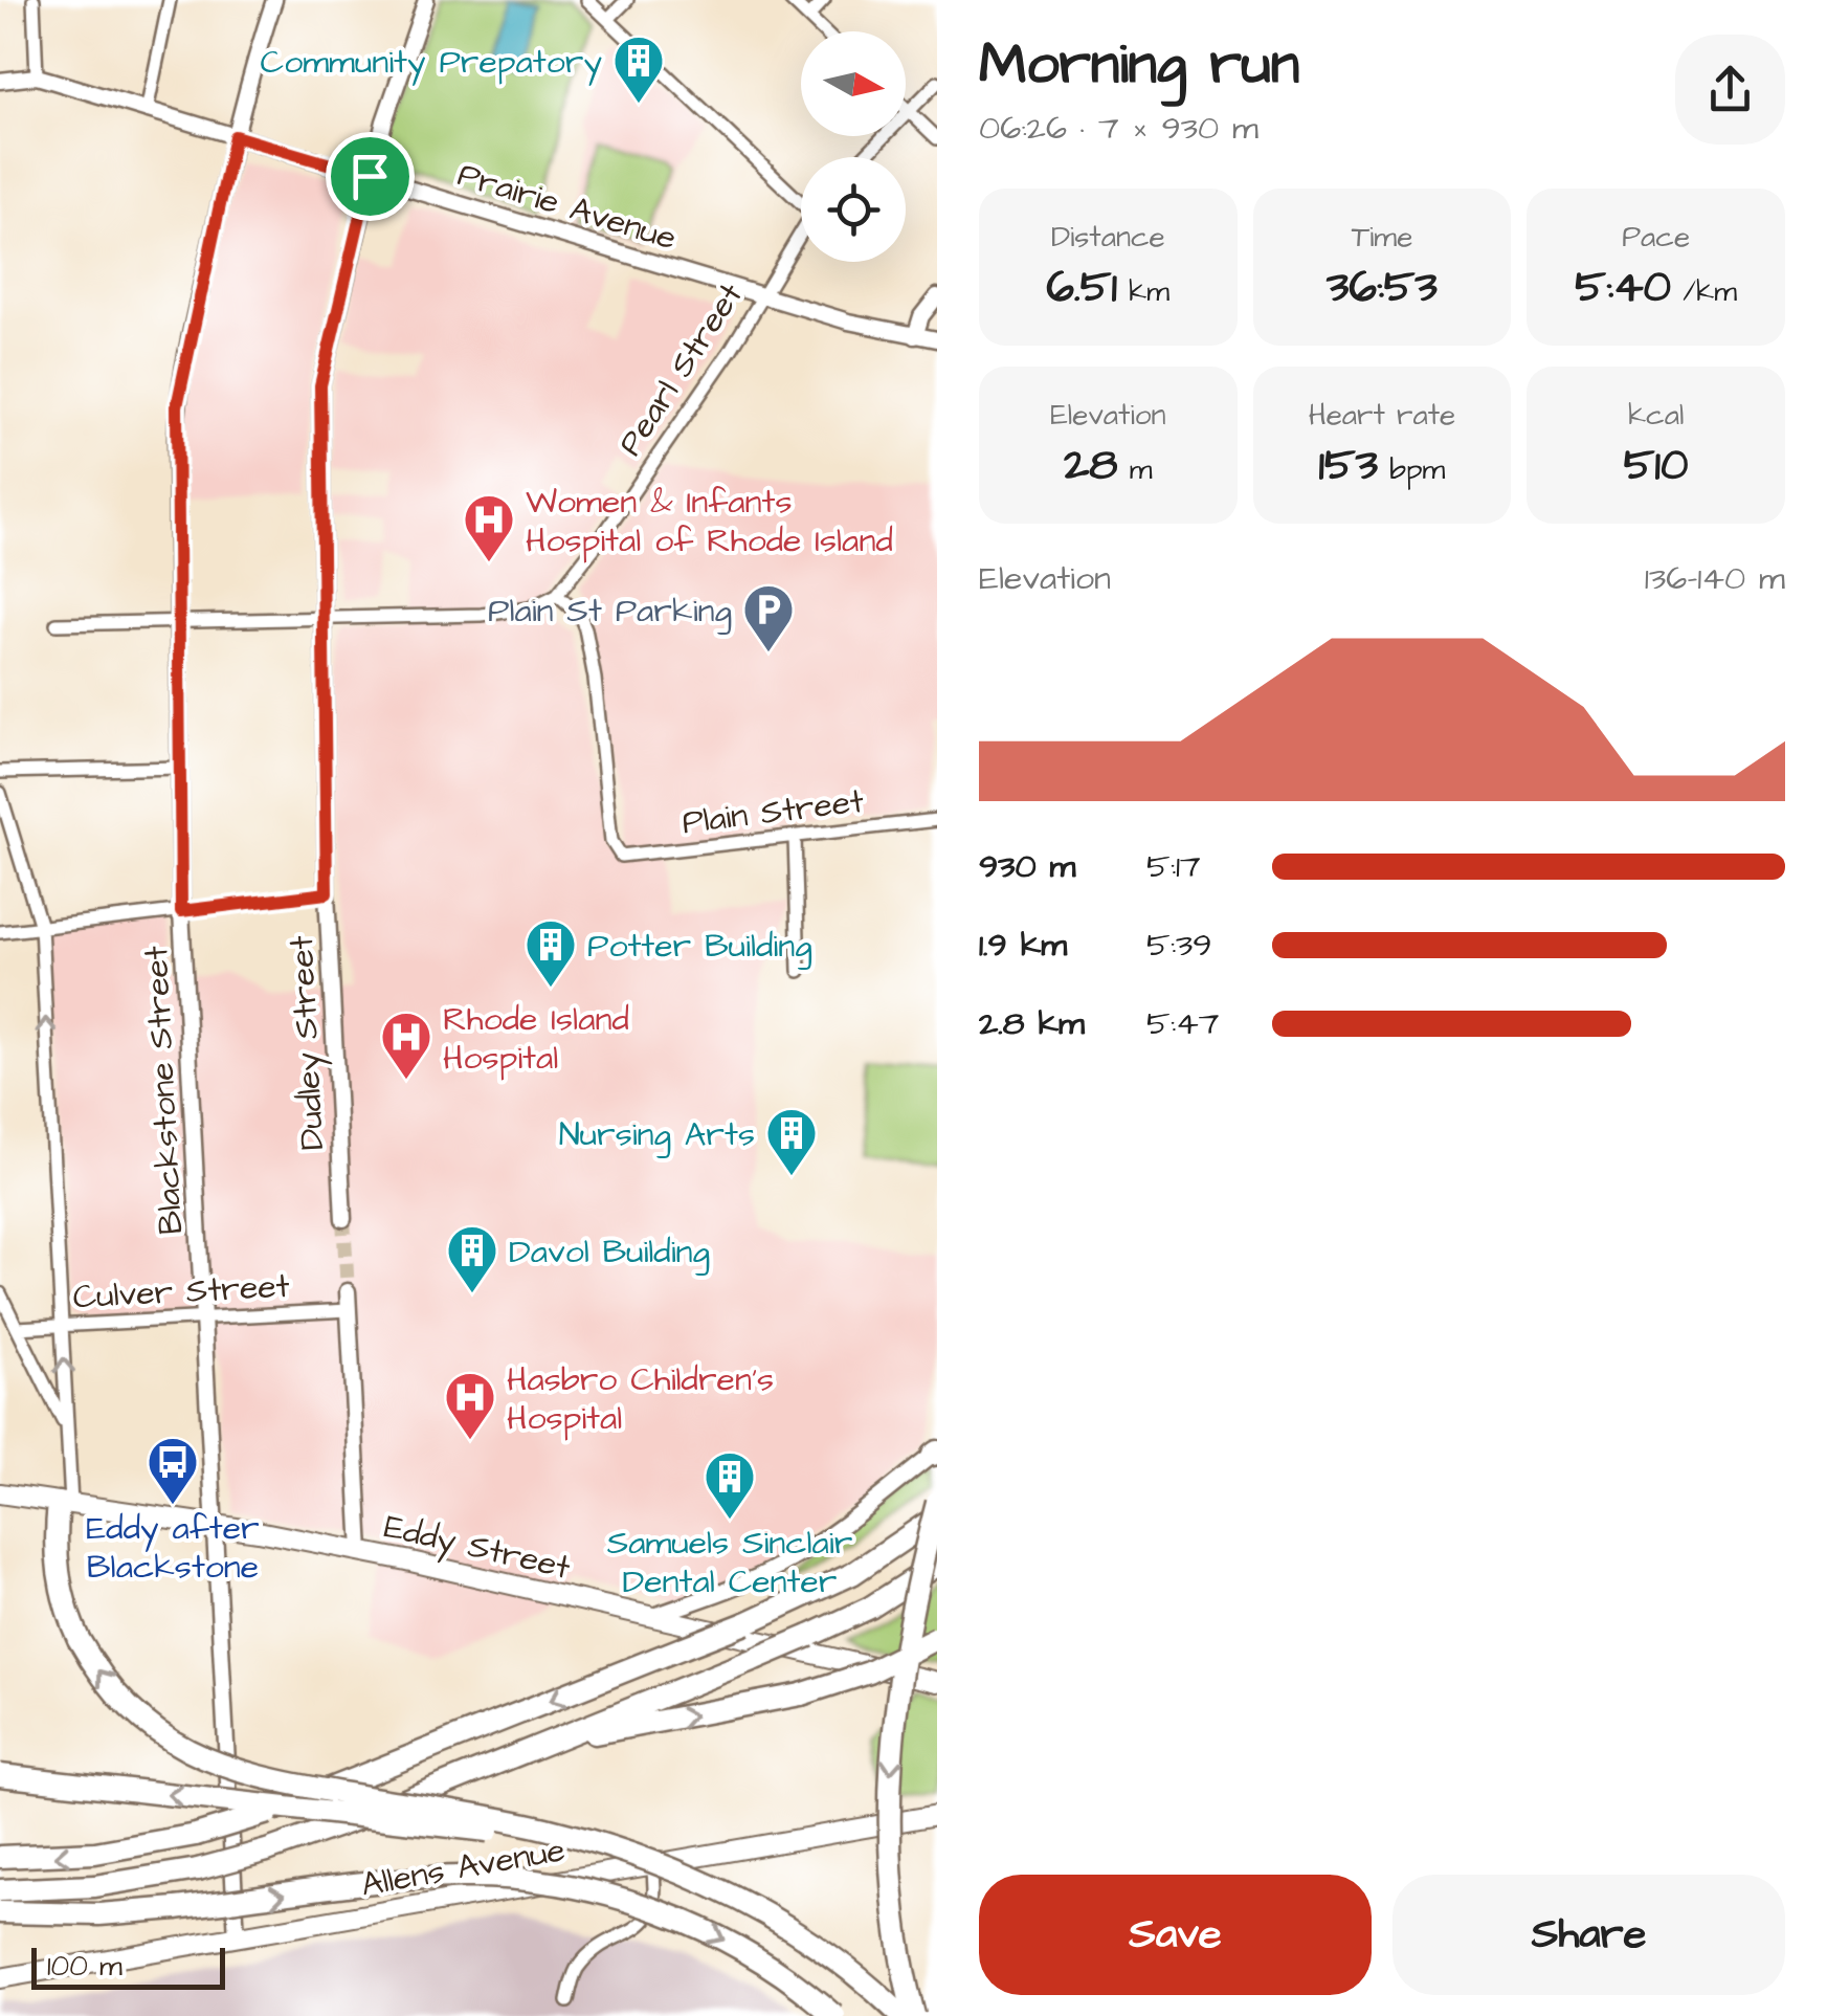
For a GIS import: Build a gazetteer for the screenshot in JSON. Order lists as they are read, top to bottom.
{
  "streets": {
    "main road": ["Eddy Street", "Allens Avenue"],
    "street": [
      "Prairie Avenue",
      "Pearl Street",
      "Plain Street",
      "Dudley Street",
      "Blackstone Street",
      "Culver Street"
    ]
  },
  "crossings": [
    ["Prairie Avenue", "Pearl Street"],
    ["Prairie Avenue", "Dudley Street"],
    ["Prairie Avenue", "Blackstone Street"],
    ["Pearl Street", "Plain Street"],
    ["Blackstone Street", "Culver Street"],
    ["Blackstone Street", "Eddy Street"],
    ["Blackstone Street", "Allens Avenue"]
  ],
  "places": {
    "building": [
      "Community Prepatory",
      "Potter Building",
      "Nursing Arts",
      "Davol Building",
      "Samuels Sinclair Dental Center"
    ],
    "hospital": ["Women & Infants Hospital of Rhode Island", "Rhode Island Hospital", "Hasbro Children's Hospital"],
    "parking": ["Plain St Parking"],
    "bus stop": ["Eddy after Blackstone"]
  },
  "scale_bar": "100 m",
  "north": "right",
  "page": {
    "heading": ["Morning run", "06:26 · 7 × 930 m"],
    "stats": [
      ["Distance", "6.51 km"],
      ["Time", "36:53"],
      ["Pace", "5:40 /km"],
      ["Elevation", "28 m"],
      ["Heart rate", "153 bpm"],
      ["kcal", "510"]
    ],
    "chart": ["Elevation", "136–140 m"],
    "list": [
      {
        "name": "930 m",
        "note": "5:17"
      },
      {
        "name": "1.9 km",
        "note": "5:39"
      },
      {
        "name": "2.8 km",
        "note": "5:47"
      }
    ],
    "buttons": ["Save", "Share"],
    "scale": "100 m"
  }
}
